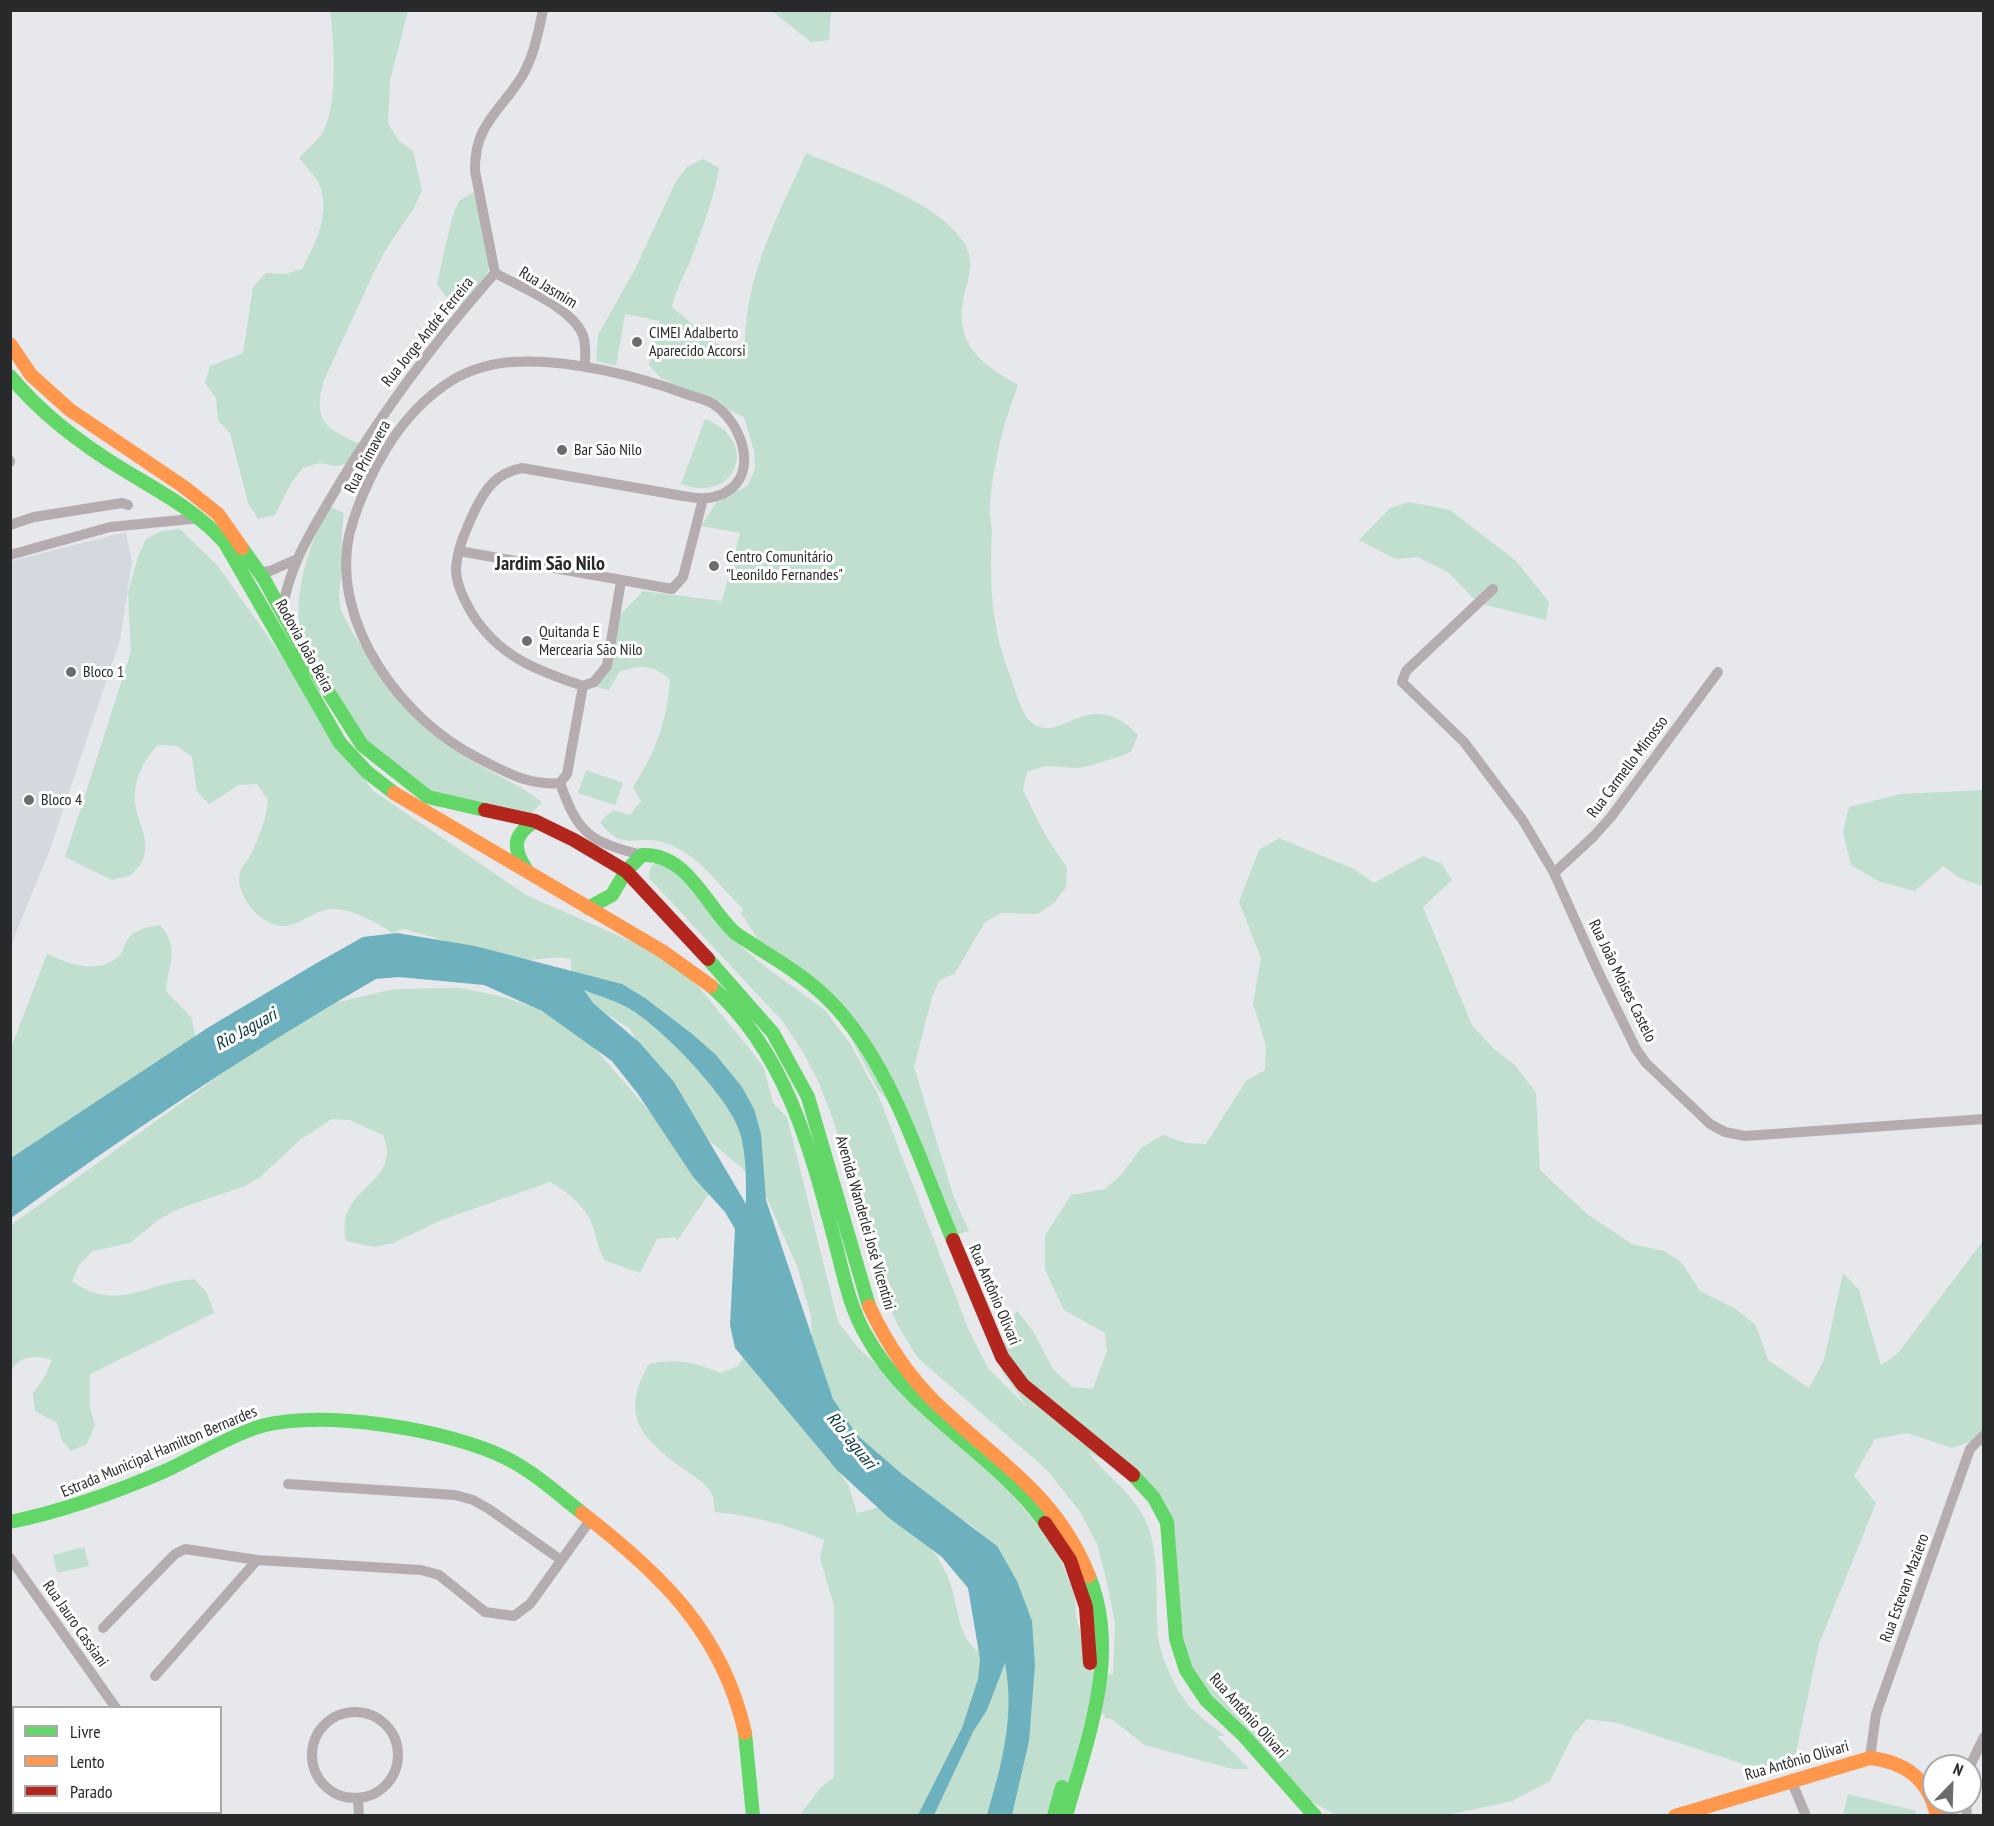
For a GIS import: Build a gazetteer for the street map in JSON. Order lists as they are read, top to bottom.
{
  "streets": {
    "main road": [
      "Rodovia João Beira",
      "Avenida Wanderlei José Vicentini",
      "Rua Antônio Olivari",
      "Estrada Municipal Hamilton Bernardes"
    ],
    "street": [
      "Rua Jasmim",
      "Rua Jorge André Ferreira",
      "Rua Primavera",
      "Rua Carmello Minosso",
      "Rua João Moises Castelo",
      "Rua Estevan Maziero",
      "Rua Jauro Cassiani"
    ]
  },
  "crossings": [
    ["Rua Jasmim", "Rua Jorge André Ferreira"],
    ["Rua Jasmim", "Rua Primavera"],
    ["Rua Jorge André Ferreira", "Rodovia João Beira"],
    ["Rodovia João Beira", "Avenida Wanderlei José Vicentini"],
    ["Rua Carmello Minosso", "Rua João Moises Castelo"],
    ["Rua Antônio Olivari", "Rua Estevan Maziero"]
  ],
  "districts": ["Jardim São Nilo"],
  "water": ["Rio Jaguari"],
  "places": [
    "CIMEI Adalberto Aparecido Accorsi",
    "Bar São Nilo",
    "Centro Comunitário \"Leonildo Fernandes\"",
    "Quitanda E Mercearia São Nilo",
    "Bloco 1",
    "Bloco 4"
  ],
  "legend": ["Livre", "Lento", "Parado"],
  "north": "top right"
}
